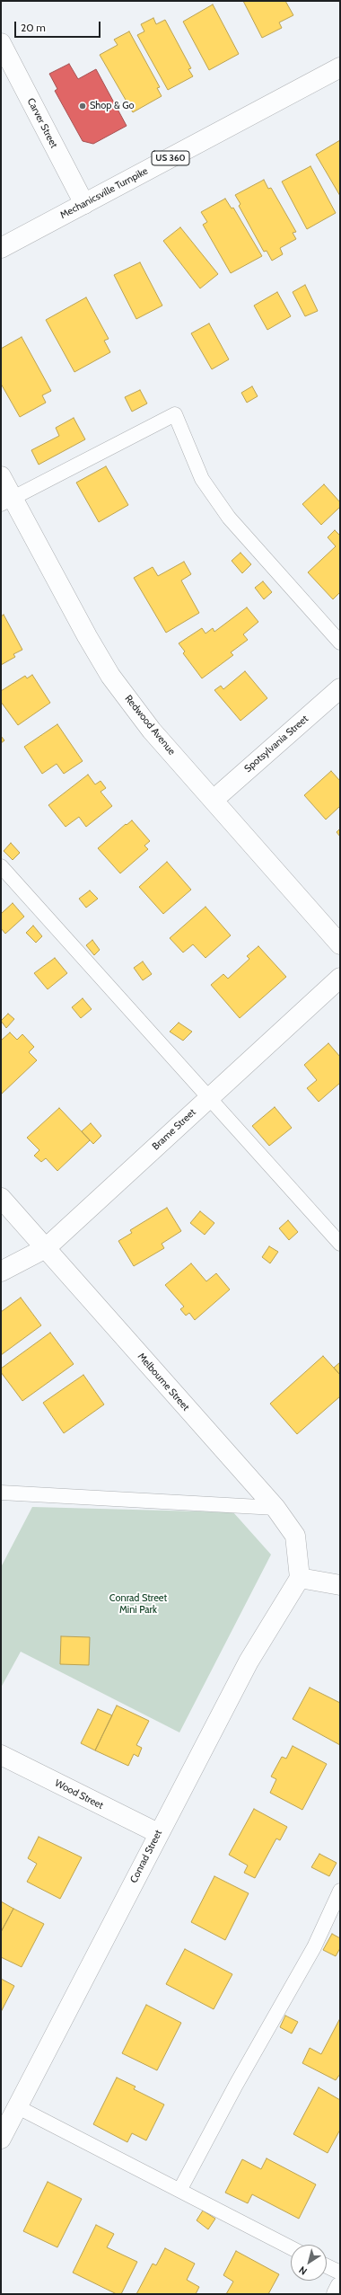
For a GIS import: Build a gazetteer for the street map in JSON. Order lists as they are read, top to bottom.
{
  "streets": {
    "street": [
      "Carver Street",
      "US 360",
      "Mechanicsville Turnpike",
      "Redwood Avenue",
      "Spotsylvania Street",
      "Brame Street",
      "Melbourne Street",
      "Wood Street",
      "Conrad Street"
    ]
  },
  "crossings": [
    ["Carver Street", "Mechanicsville Turnpike"],
    ["Redwood Avenue", "Spotsylvania Street"],
    ["Brame Street", "Melbourne Street"],
    ["Melbourne Street", "Conrad Street"],
    ["Wood Street", "Conrad Street"]
  ],
  "parks": ["Conrad Street Mini Park"],
  "places": ["Shop & Go"],
  "scale_bar": "20 m",
  "north": "bottom left"
}
